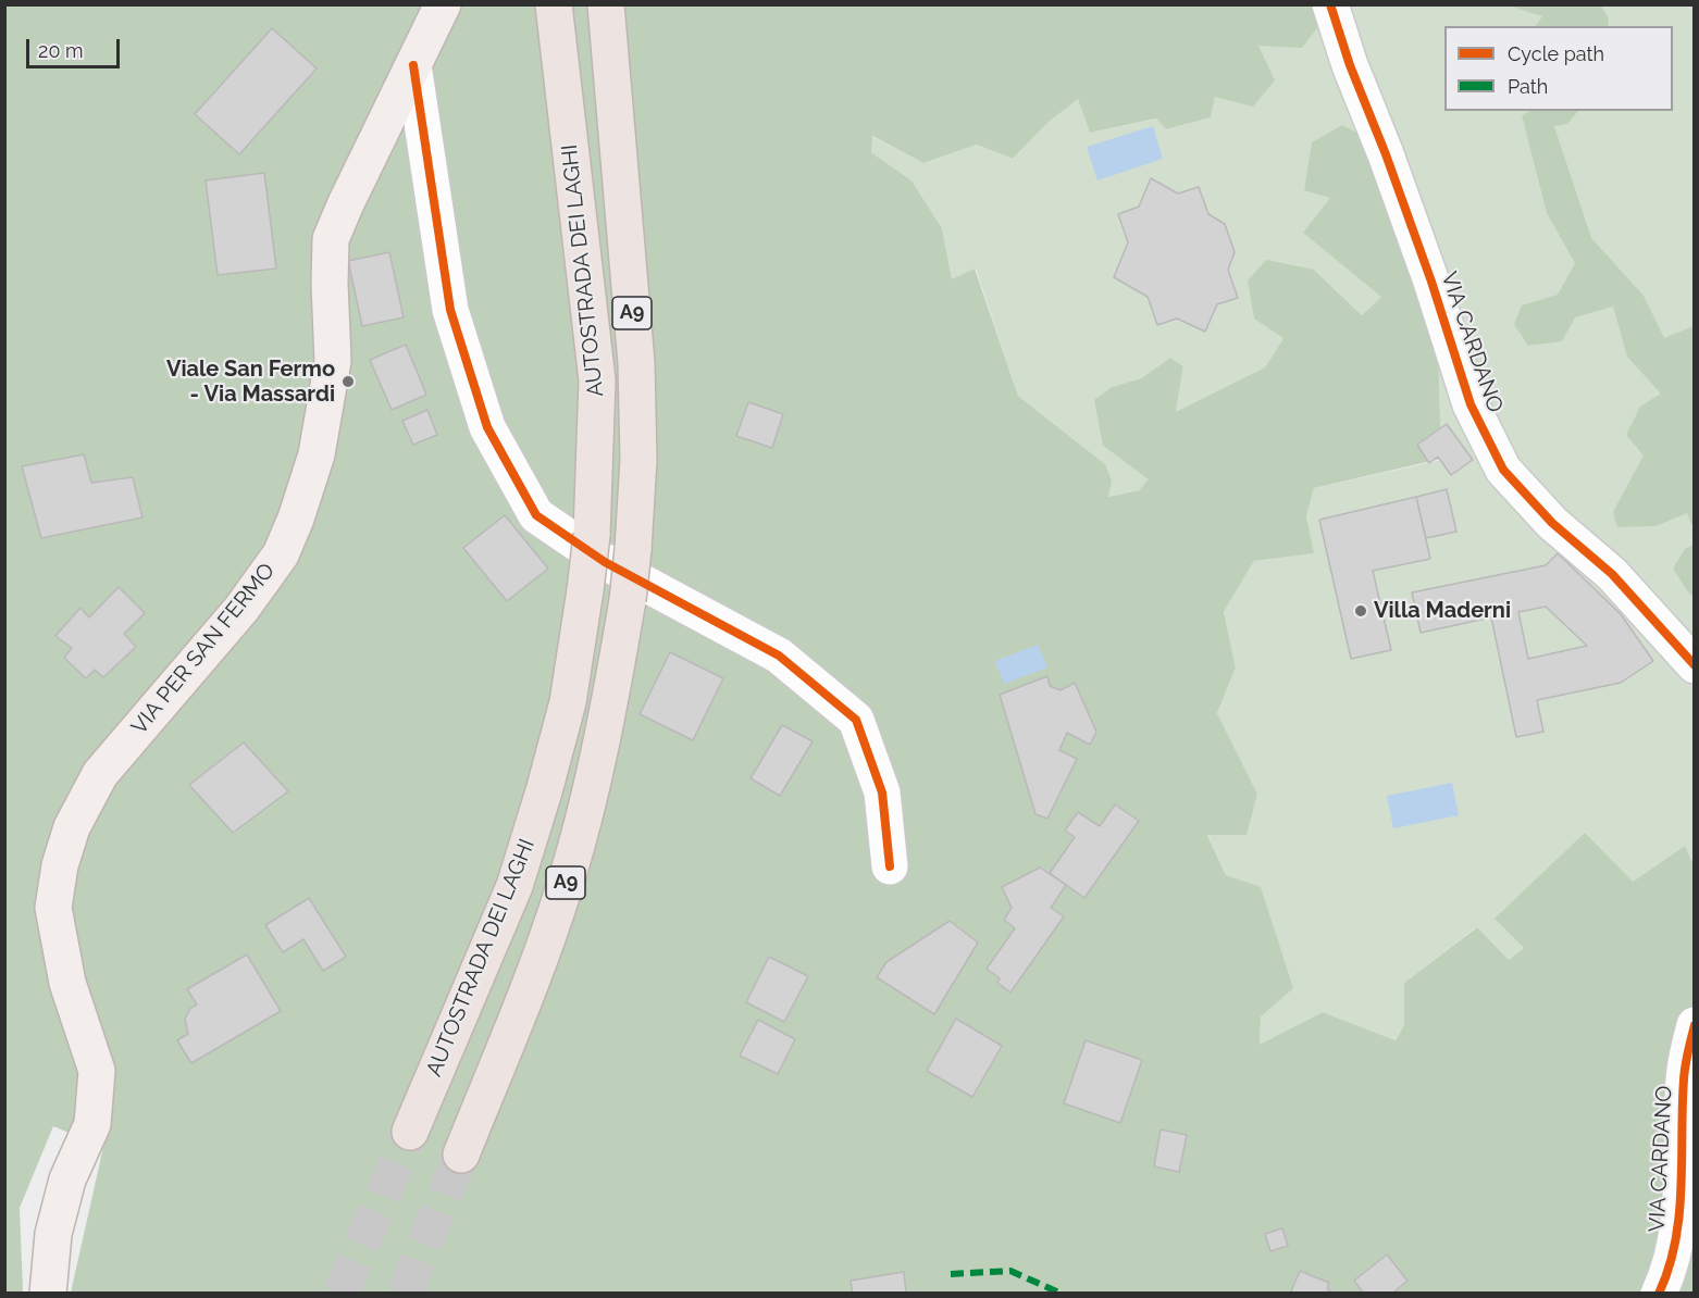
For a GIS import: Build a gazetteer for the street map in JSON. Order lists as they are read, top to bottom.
{
  "streets": {
    "highway": ["AUTOSTRADA DEI LAGHI", "A9"],
    "main road": ["VIA PER SAN FERMO"],
    "street": ["VIA CARDANO"]
  },
  "places": ["Viale San Fermo - Via Massardi", "Villa Maderni"],
  "legend": ["Cycle path", "Path"],
  "scale_bar": "20 m"
}
